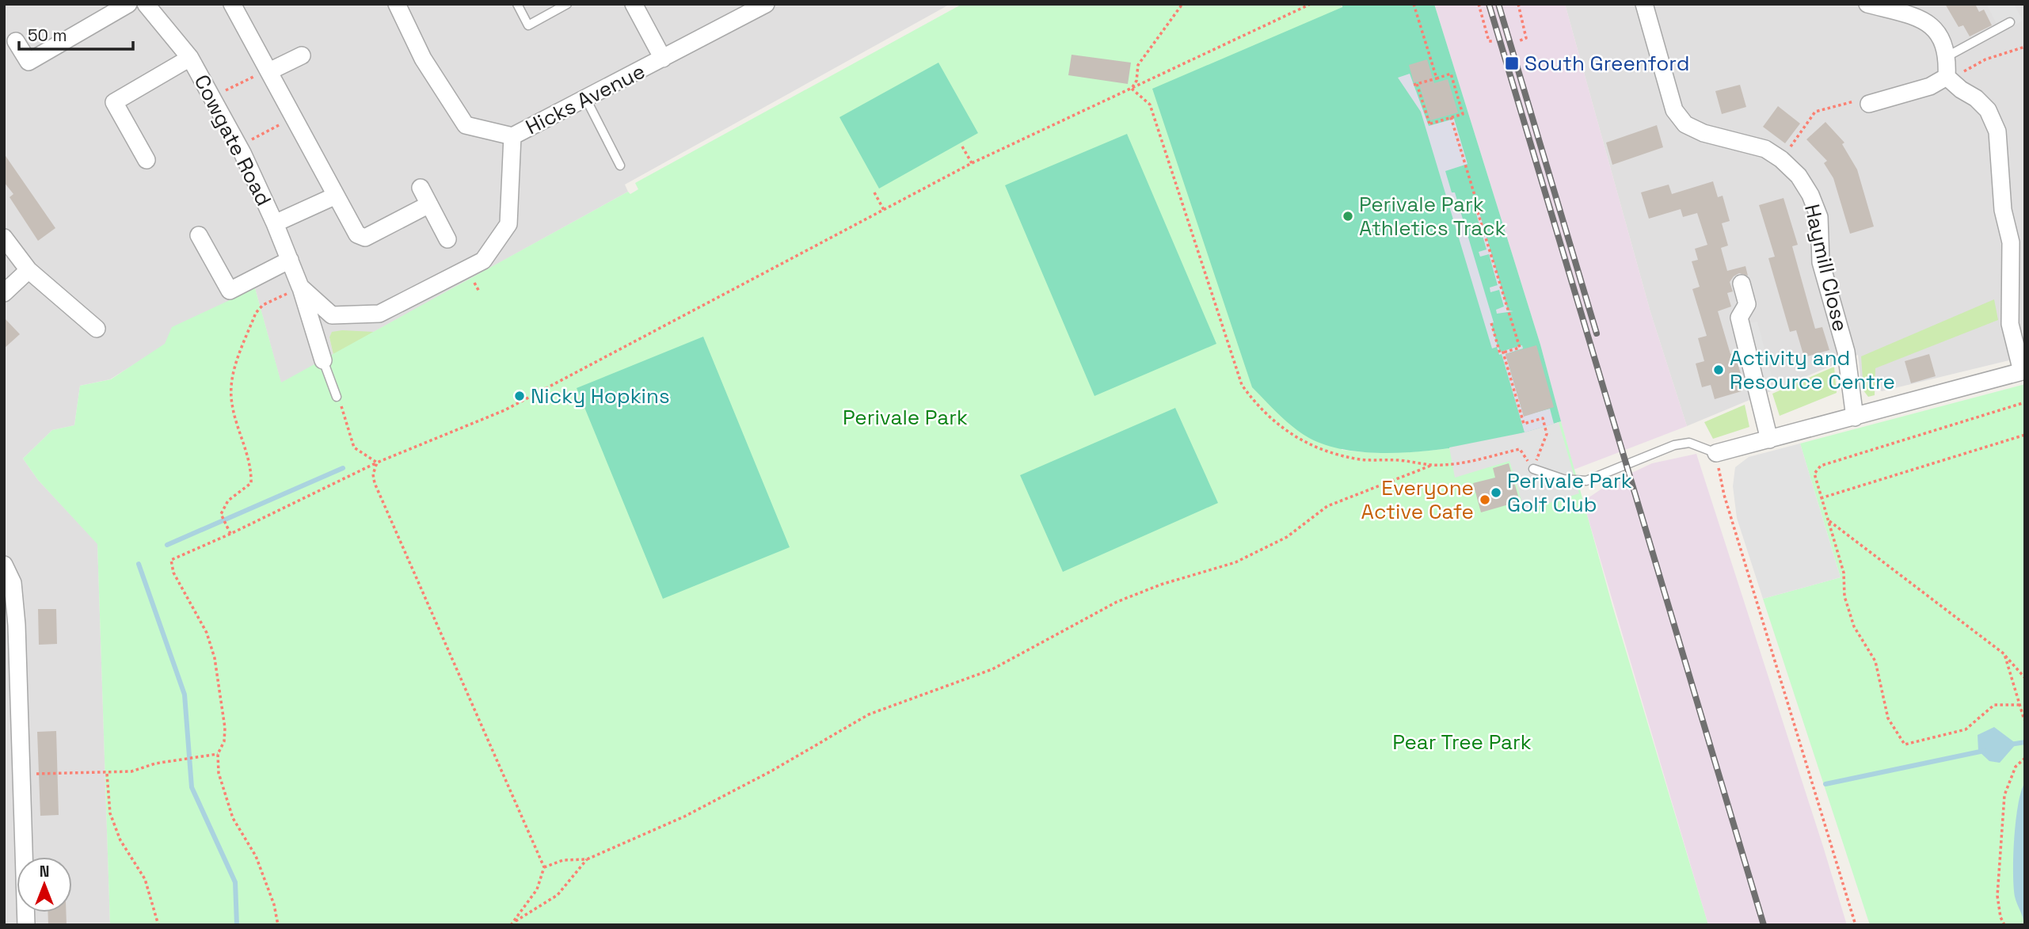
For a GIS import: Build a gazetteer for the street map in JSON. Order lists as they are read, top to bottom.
{
  "streets": {
    "street": ["Hicks Avenue", "Cowgate Road", "Haymill Close"]
  },
  "crossings": [
    ["Hicks Avenue", "Cowgate Road"]
  ],
  "parks": ["Perivale Park", "Pear Tree Park"],
  "places": {
    "transit": ["South Greenford"],
    "other": [
      "Perivale Park Athletics Track",
      "Activity and Resource Centre",
      "Nicky Hopkins",
      "Perivale Park Golf Club",
      "Everyone Active Cafe"
    ]
  },
  "scale_bar": "50 m",
  "north": "top"
}
